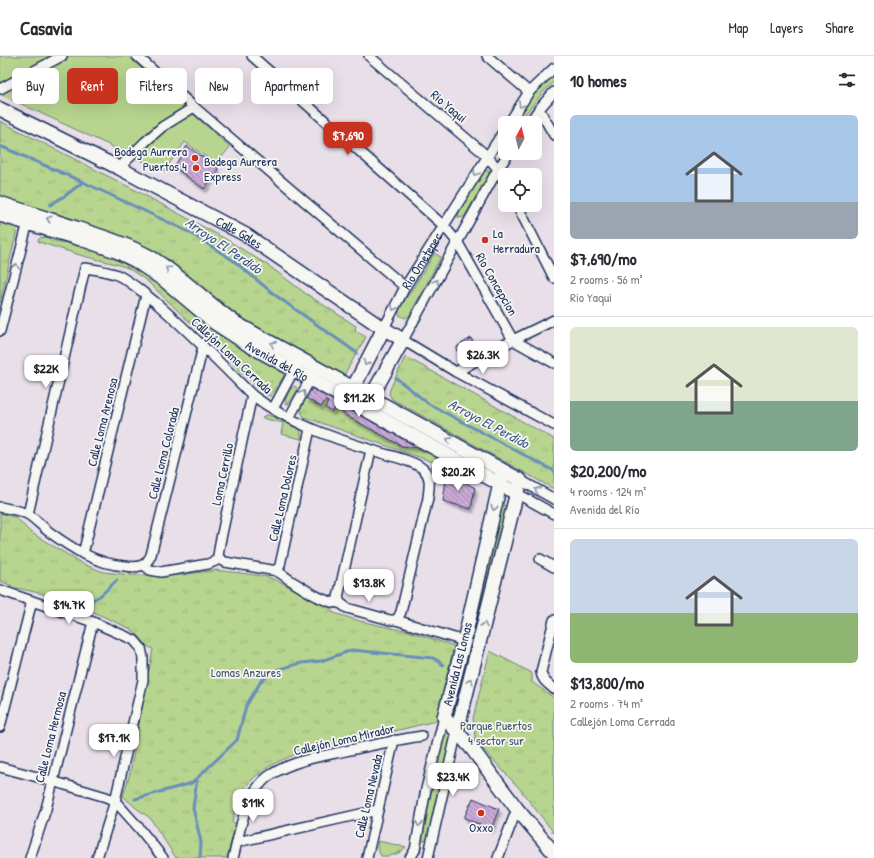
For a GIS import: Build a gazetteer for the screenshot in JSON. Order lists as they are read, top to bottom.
{
  "streets": {
    "street": [
      "Rio Yaqui",
      "Calle Gales",
      "Rio Ometepec",
      "Rio Concepcion",
      "Callejón Loma Cerrada",
      "Avenida del Río",
      "Calle Loma Arenosa",
      "Calle Loma Colorada",
      "Loma Cerrillo",
      "Calle Loma Dolores",
      "Avenida Las Lomas",
      "Calle Loma Hermosa",
      "Callejón Loma Mirador",
      "Calle Loma Nevada"
    ]
  },
  "crossings": [
    ["Rio Yaqui", "Rio Ometepec"],
    ["Calle Gales", "Rio Ometepec"],
    ["Rio Ometepec", "Rio Concepcion"],
    ["Rio Ometepec", "Avenida del Río"],
    ["Callejón Loma Cerrada", "Calle Loma Arenosa"],
    ["Callejón Loma Cerrada", "Calle Loma Colorada"],
    ["Callejón Loma Cerrada", "Loma Cerrillo"],
    ["Callejón Loma Cerrada", "Calle Loma Dolores"],
    ["Avenida del Río", "Avenida Las Lomas"],
    ["Callejón Loma Mirador", "Calle Loma Nevada"]
  ],
  "water": ["Arroyo El Perdido"],
  "parks": ["Lomas Anzures", "Parque Puertos 4 sector sur"],
  "places": [
    "Bodega Aurrera Puertos 4",
    "Bodega Aurrera Express",
    "La Herradura",
    "Oxxo"
  ],
  "north": "top",
  "page": {
    "header": "Casavia",
    "nav": ["Map", "Layers", "Share"],
    "heading": "10 homes",
    "chip": [
      "Buy",
      "Rent",
      "Filters",
      "New",
      "Apartment"
    ],
    "list": [
      {
        "name": "$7,690/mo",
        "note": "2 rooms · 56 m² · Rio Yaqui"
      },
      {
        "name": "$20,200/mo",
        "note": "4 rooms · 124 m² · Avenida del Río"
      },
      {
        "name": "$13,800/mo",
        "note": "2 rooms · 74 m² · Callejón Loma Cerrada"
      }
    ],
    "price": [
      "$7,690",
      "$26.3K",
      "$22K",
      "$11.2K",
      "$20.2K",
      "$13.8K",
      "$14.7K",
      "$17.1K",
      "$23.4K",
      "$11K"
    ]
  }
}
